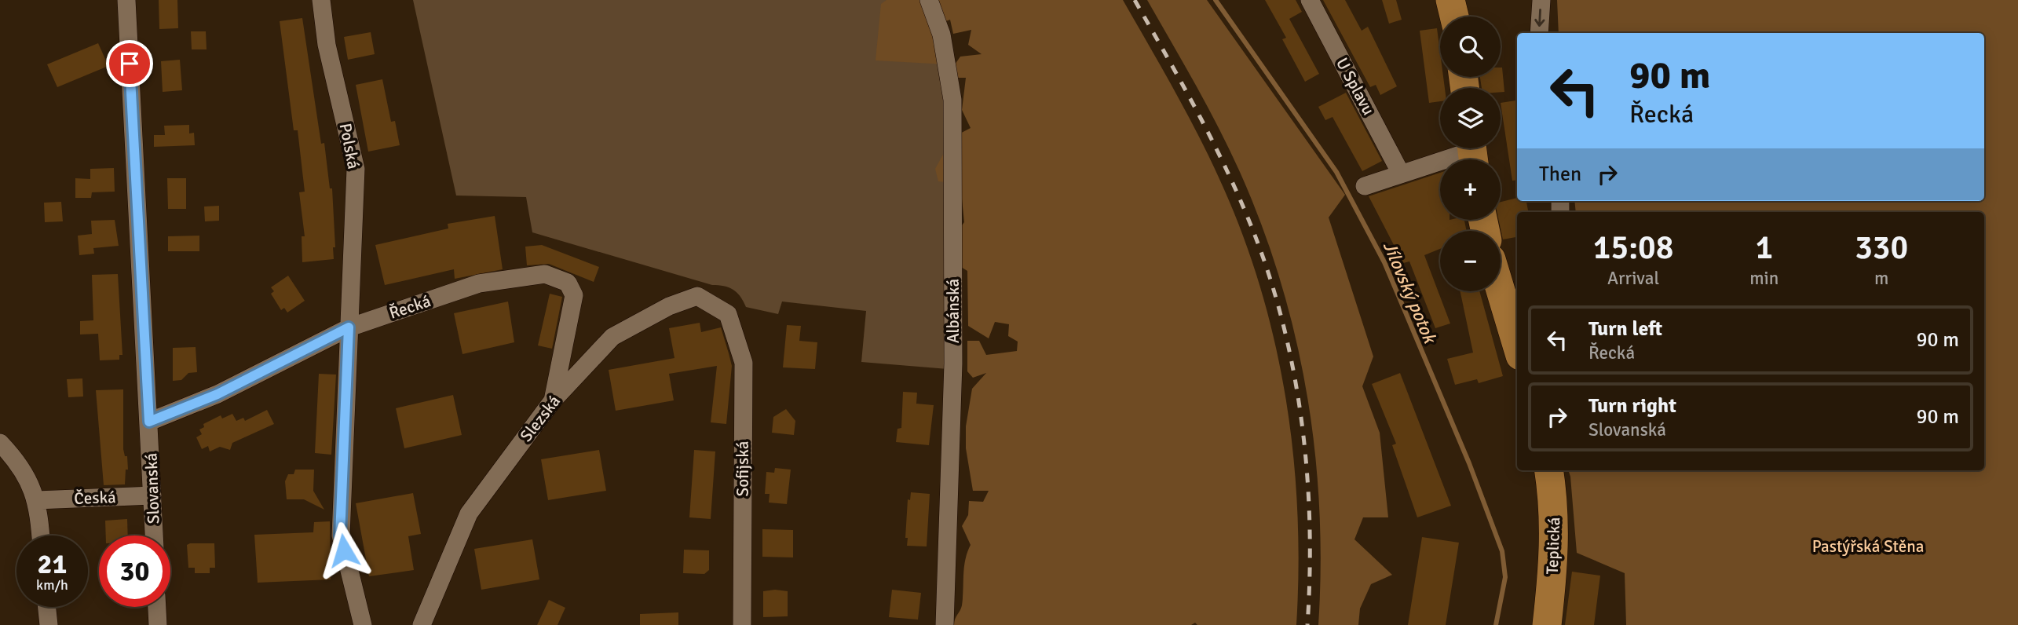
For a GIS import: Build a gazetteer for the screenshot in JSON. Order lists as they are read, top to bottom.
{
  "streets": {
    "main road": ["Teplická"],
    "street": [
      "U Splavu",
      "Polská",
      "Řecká",
      "Albánská",
      "Slezská",
      "Sofijská",
      "Slovanská",
      "Česká"
    ]
  },
  "crossings": [
    ["Polská", "Řecká"],
    ["Řecká", "Slezská"],
    ["Řecká", "Slovanská"],
    ["Slezská", "Sofijská"],
    ["Slovanská", "Česká"]
  ],
  "water": ["Jílovský potok"],
  "parks": ["Pastýřská Stěna"],
  "page": {
    "map_buttons": ["+", "−"],
    "turn": ["90 m", "Řecká"],
    "then": "Then",
    "eta": [
      "15:08",
      "Arrival",
      "1",
      "min",
      "330",
      "m"
    ],
    "list": [
      {
        "name": "Turn left",
        "note": "Řecká",
        "value": "90 m"
      },
      {
        "name": "Turn right",
        "note": "Slovanská",
        "value": "90 m"
      }
    ],
    "speed": "21 km/h",
    "limit": "30"
  }
}
